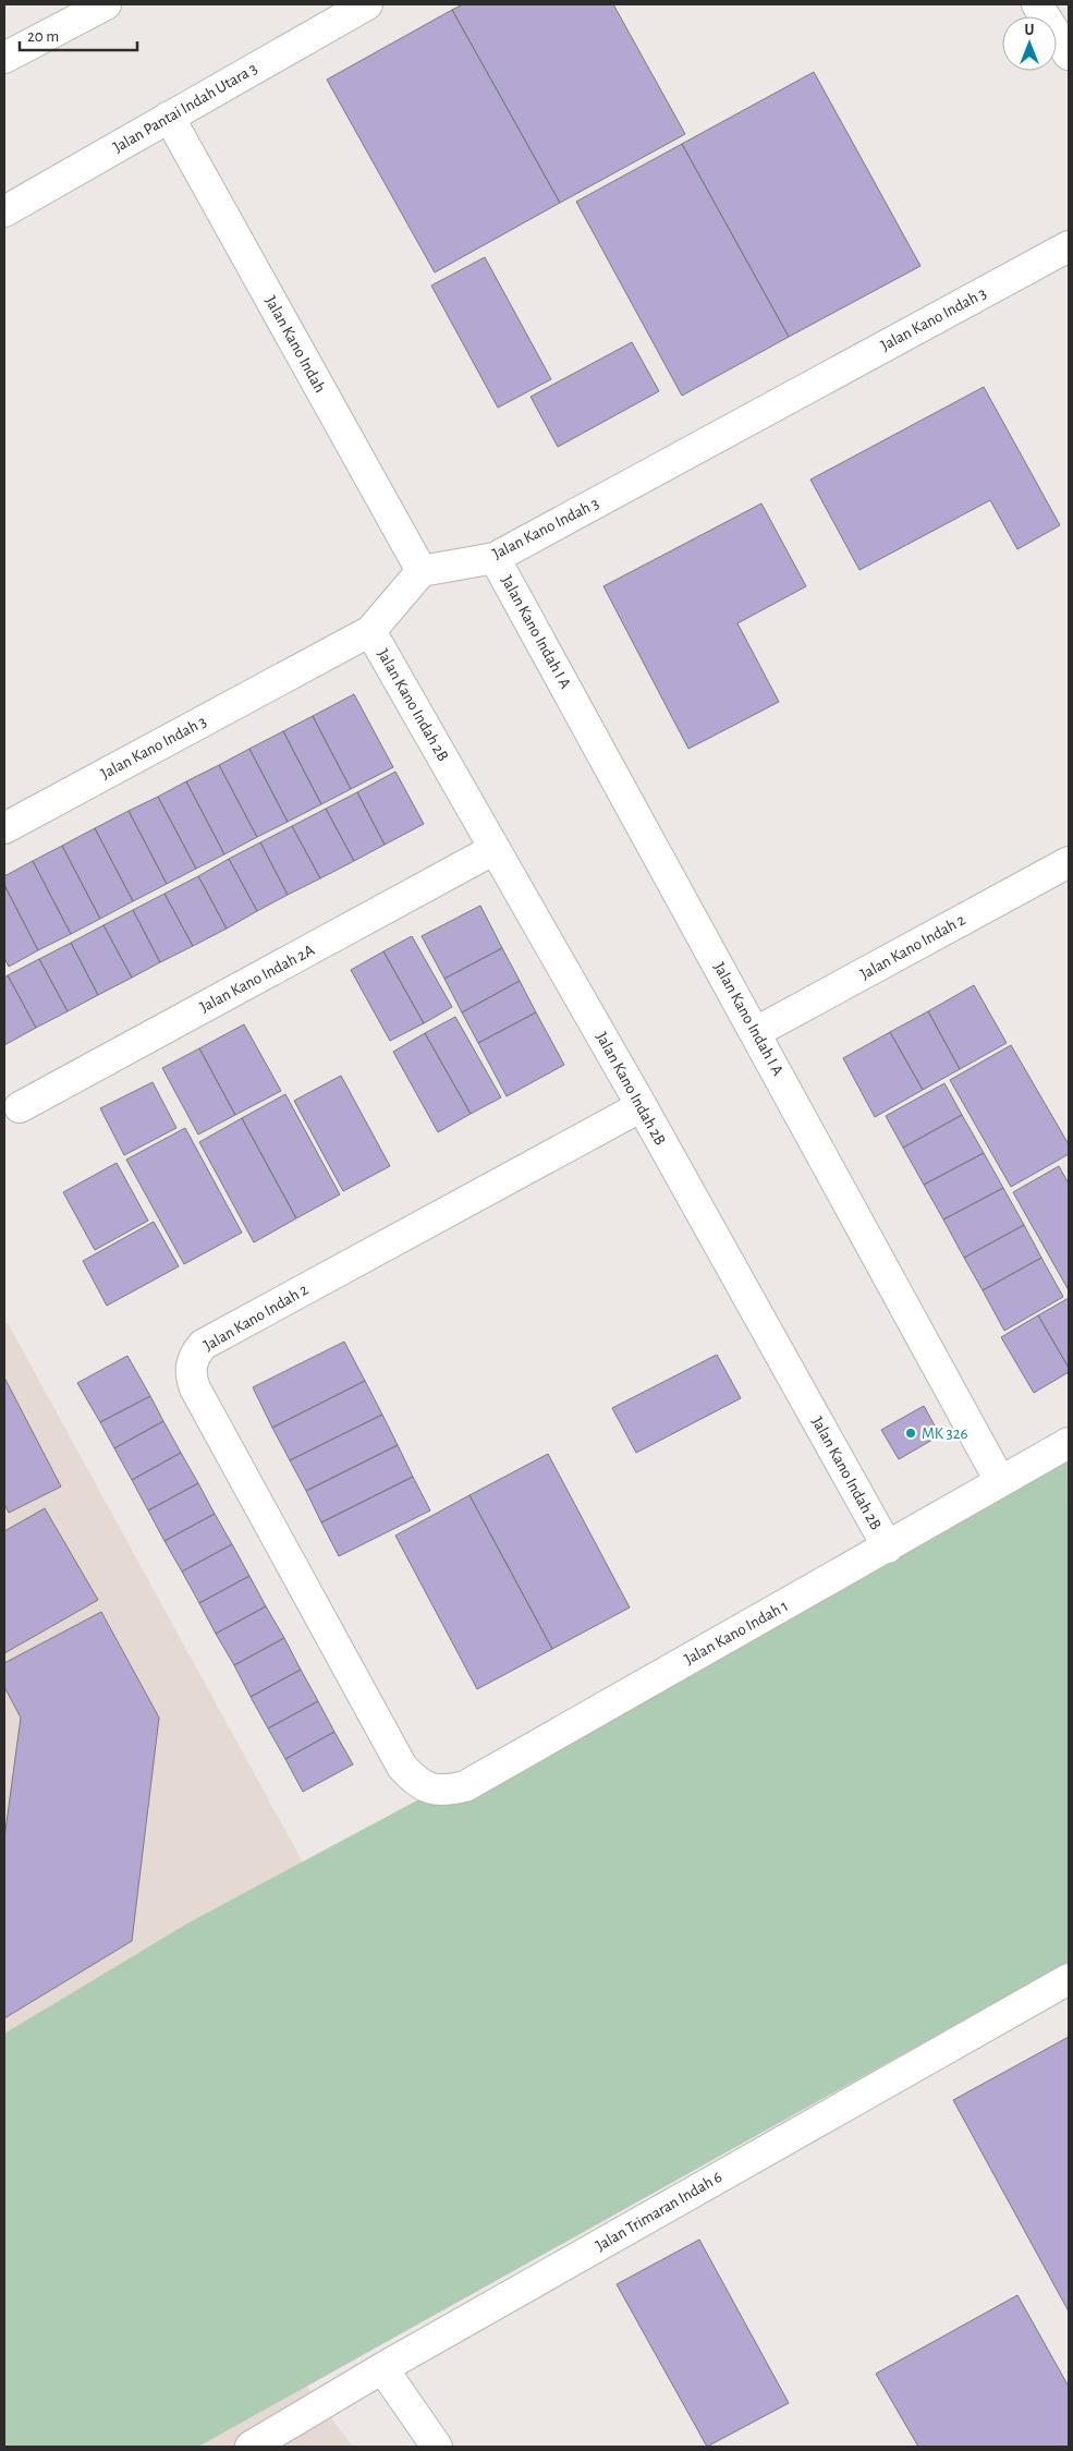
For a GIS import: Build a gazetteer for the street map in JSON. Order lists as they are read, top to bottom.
{
  "streets": {
    "street": [
      "Jalan Pantai Indah Utara 3",
      "Jalan Kano Indah 3",
      "Jalan Kano Indah",
      "Jalan Kano Indah I A",
      "Jalan Kano Indah 2B",
      "Jalan Kano Indah 2",
      "Jalan Kano Indah 2A",
      "Jalan Kano Indah 1",
      "Jalan Trimaran Indah 6"
    ]
  },
  "crossings": [
    ["Jalan Pantai Indah Utara 3", "Jalan Kano Indah"],
    ["Jalan Kano Indah 3", "Jalan Kano Indah"],
    ["Jalan Kano Indah 3", "Jalan Kano Indah I A"],
    ["Jalan Kano Indah 3", "Jalan Kano Indah 2B"],
    ["Jalan Kano Indah I A", "Jalan Kano Indah 2"],
    ["Jalan Kano Indah I A", "Jalan Kano Indah 1"],
    ["Jalan Kano Indah 2B", "Jalan Kano Indah 2"],
    ["Jalan Kano Indah 2B", "Jalan Kano Indah 2A"],
    ["Jalan Kano Indah 2B", "Jalan Kano Indah 1"],
    ["Jalan Kano Indah 2", "Jalan Kano Indah 1"]
  ],
  "places": ["MK 326"],
  "scale_bar": "20 m",
  "north": "top"
}
